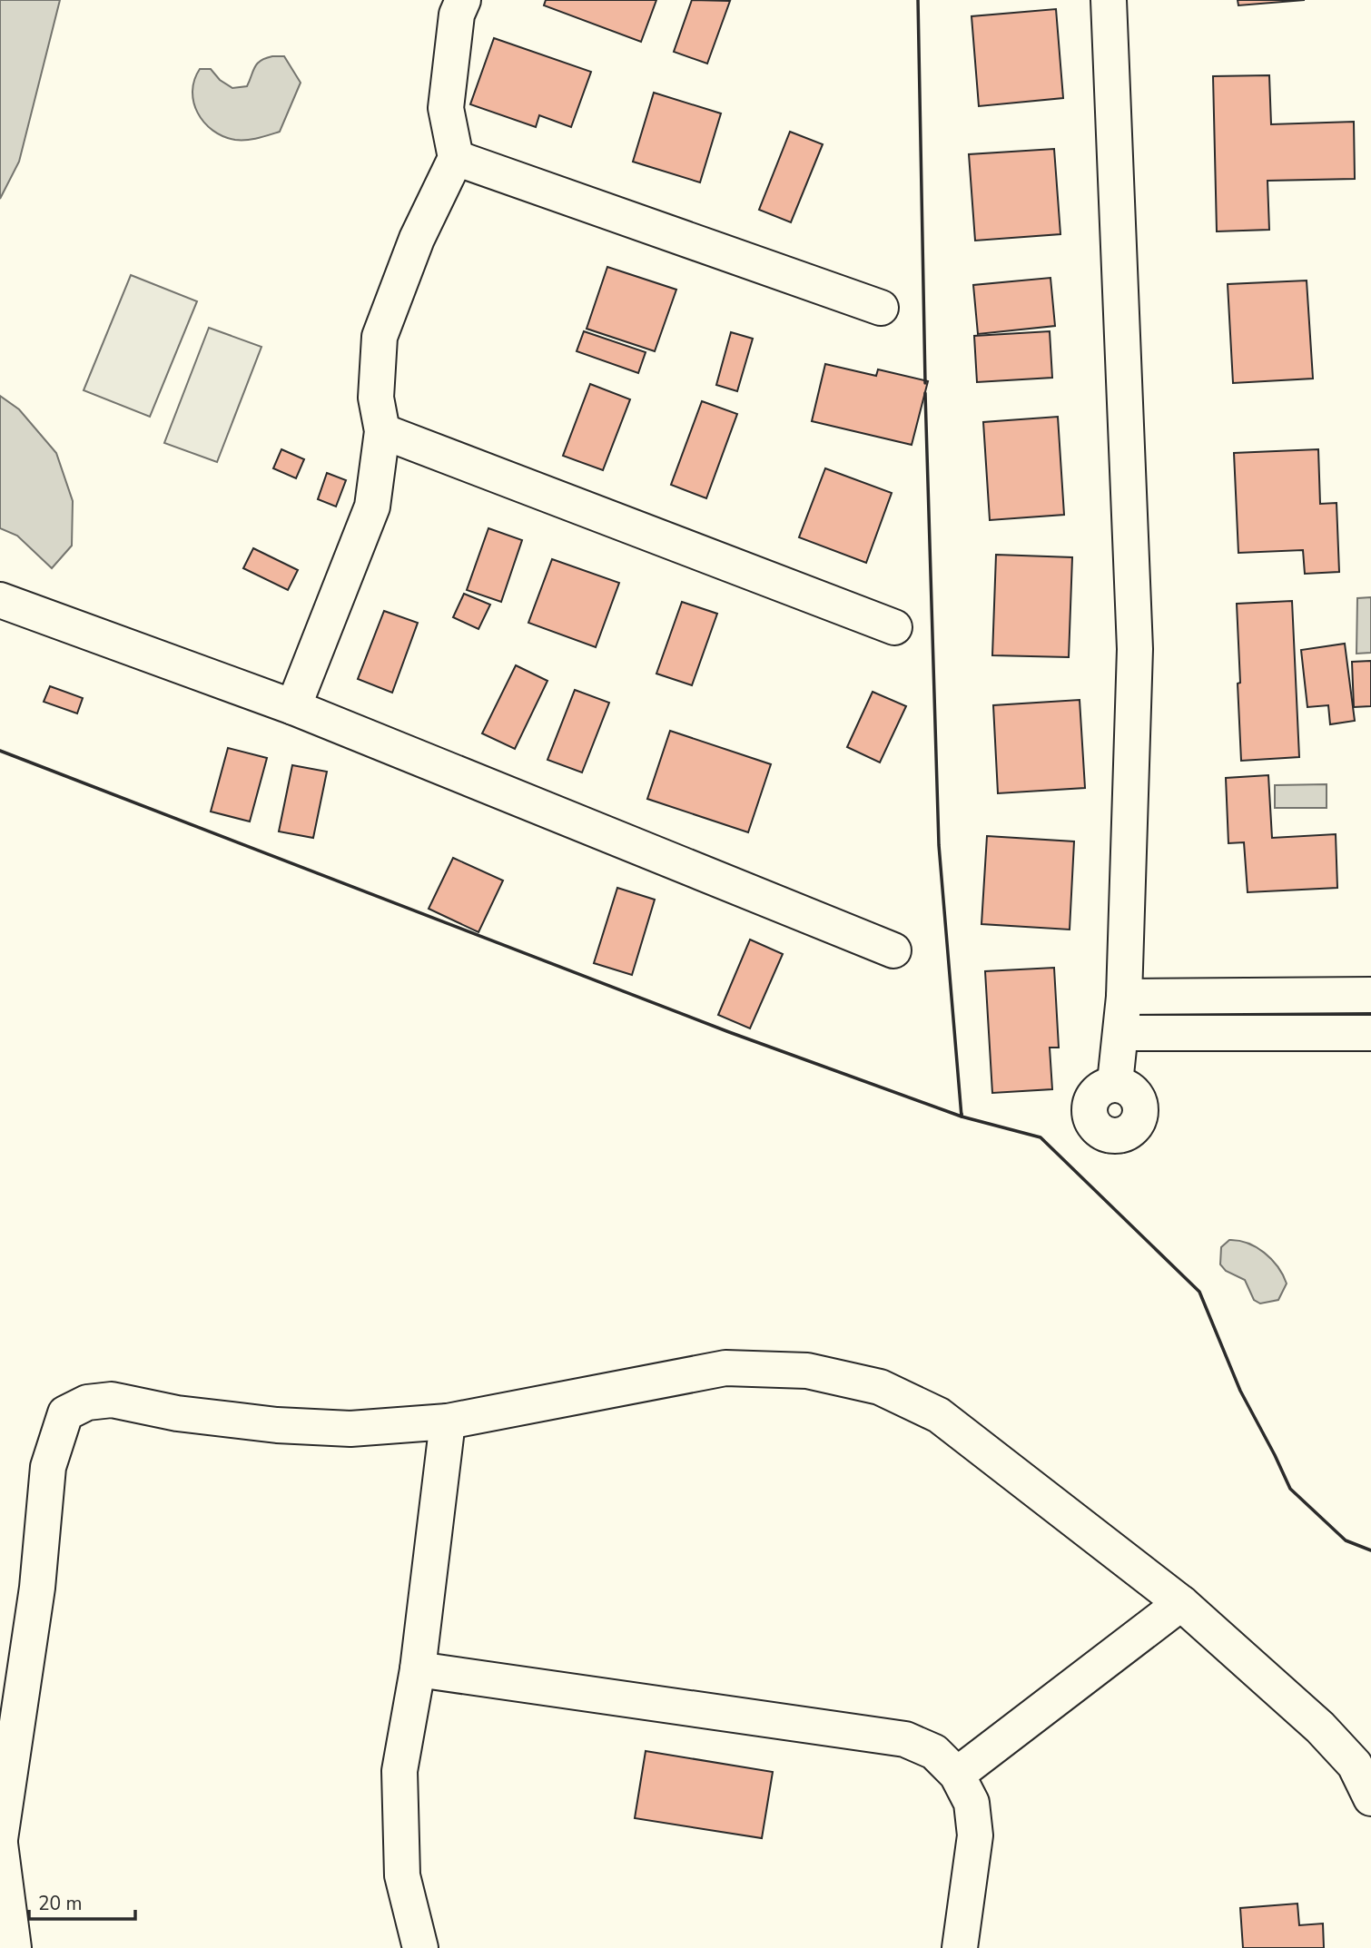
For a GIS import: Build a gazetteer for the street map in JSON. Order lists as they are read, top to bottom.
{
  "scale_bar": "20 m"
}
